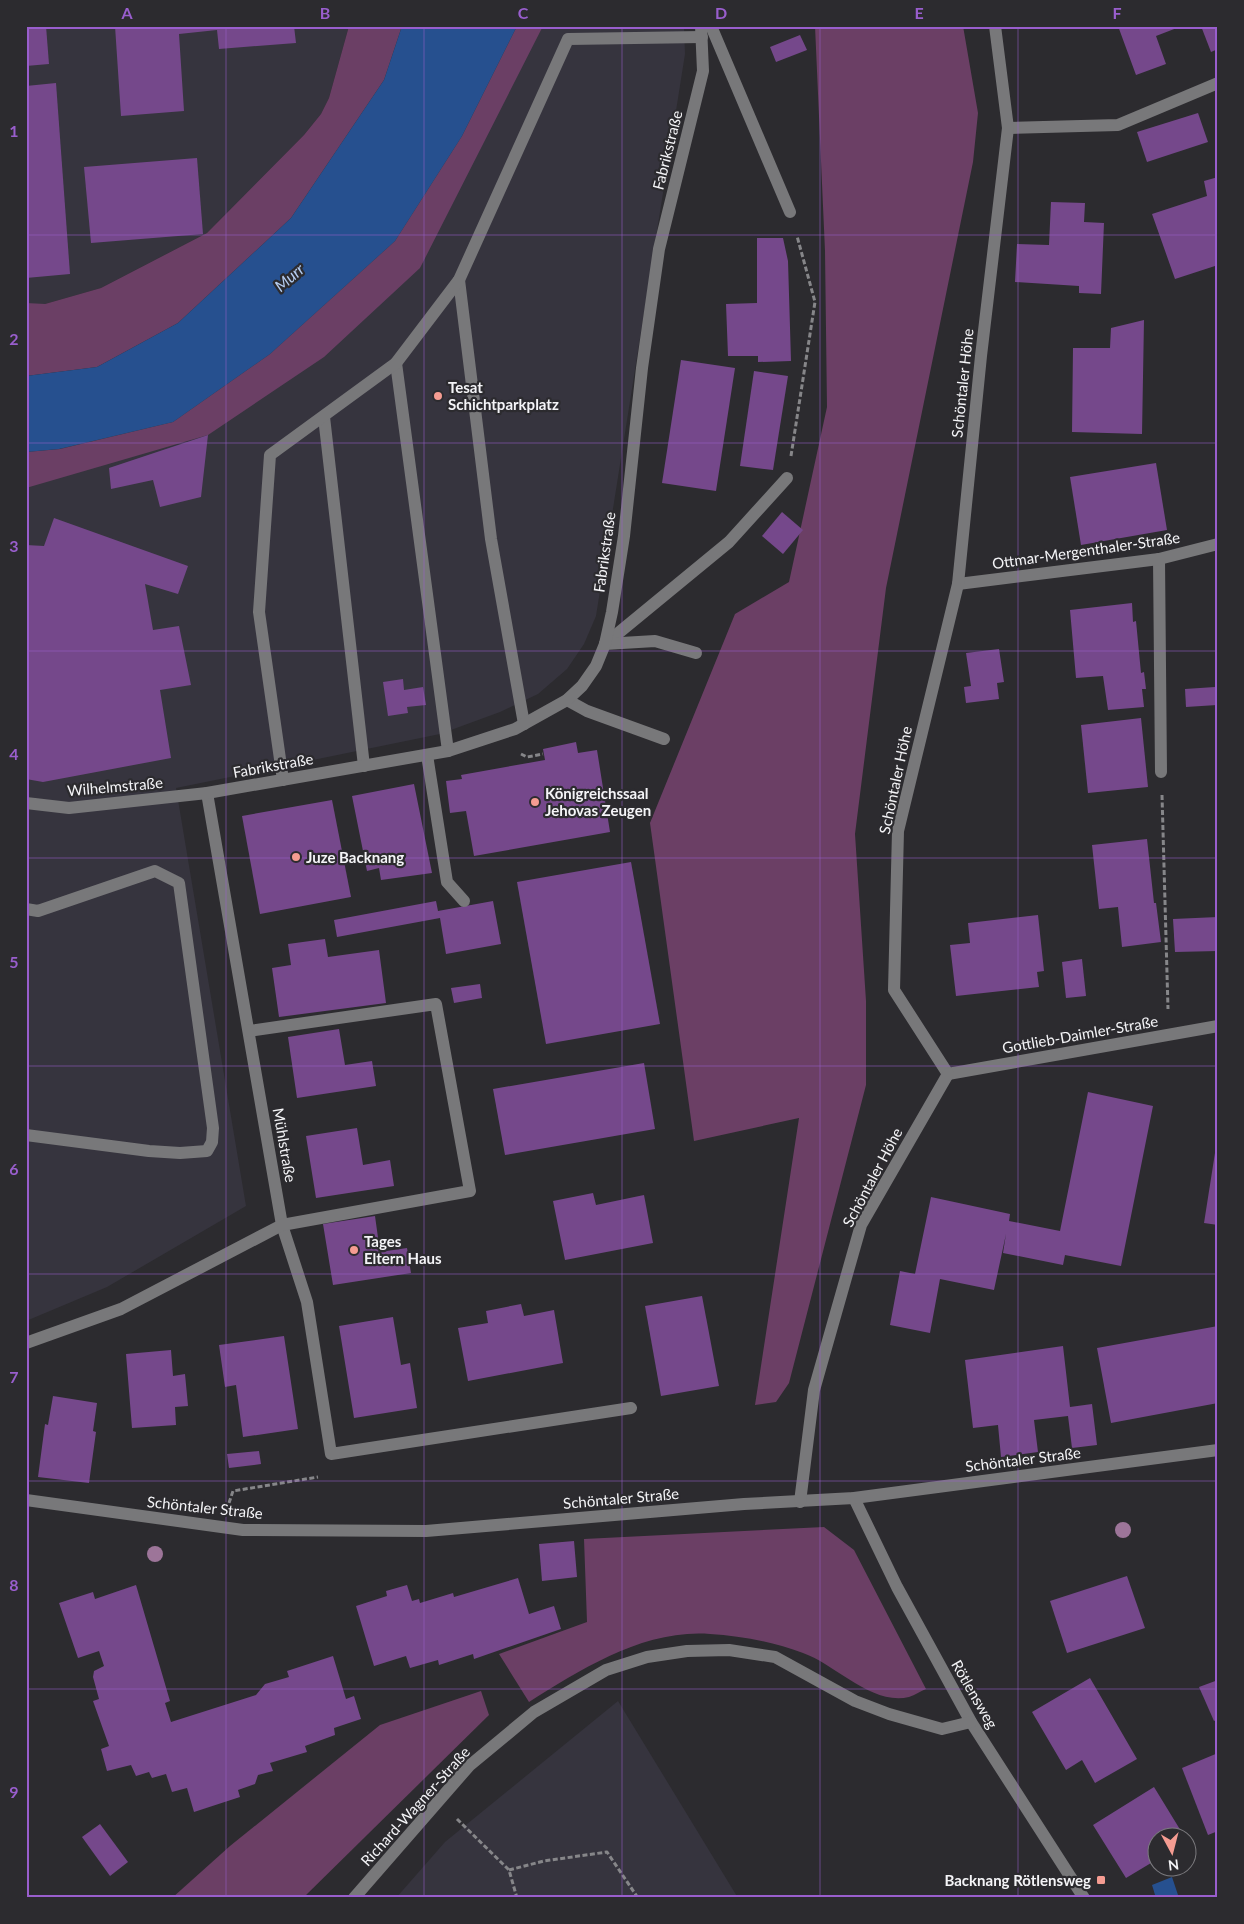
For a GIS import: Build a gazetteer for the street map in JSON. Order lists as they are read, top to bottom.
{
  "streets": {
    "street": [
      "Fabrikstraße",
      "Schöntaler Höhe",
      "Ottmar-Mergenthaler-Straße",
      "Wilhelmstraße",
      "Gottlieb-Daimler-Straße",
      "Mühlstraße",
      "Schöntaler Straße",
      "Rötlensweg",
      "Richard-Wagner-Straße"
    ]
  },
  "crossings": [
    ["Fabrikstraße", "Wilhelmstraße"],
    ["Fabrikstraße", "Mühlstraße"],
    ["Schöntaler Höhe", "Ottmar-Mergenthaler-Straße"],
    ["Schöntaler Höhe", "Gottlieb-Daimler-Straße"],
    ["Schöntaler Höhe", "Schöntaler Straße"],
    ["Wilhelmstraße", "Mühlstraße"],
    ["Schöntaler Straße", "Rötlensweg"],
    ["Rötlensweg", "Richard-Wagner-Straße"]
  ],
  "water": ["Murr"],
  "places": {
    "other": [
      "Tesat Schichtparkplatz",
      "Königreichssaal Jehovas Zeugen",
      "Juze Backnang",
      "Tages Eltern Haus"
    ],
    "transit": ["Backnang Rötlensweg"]
  },
  "north": "bottom",
  "grid": {
    "columns": [
      "A",
      "B",
      "C",
      "D",
      "E",
      "F"
    ],
    "rows": [
      "1",
      "2",
      "3",
      "4",
      "5",
      "6",
      "7",
      "8",
      "9"
    ]
  }
}
